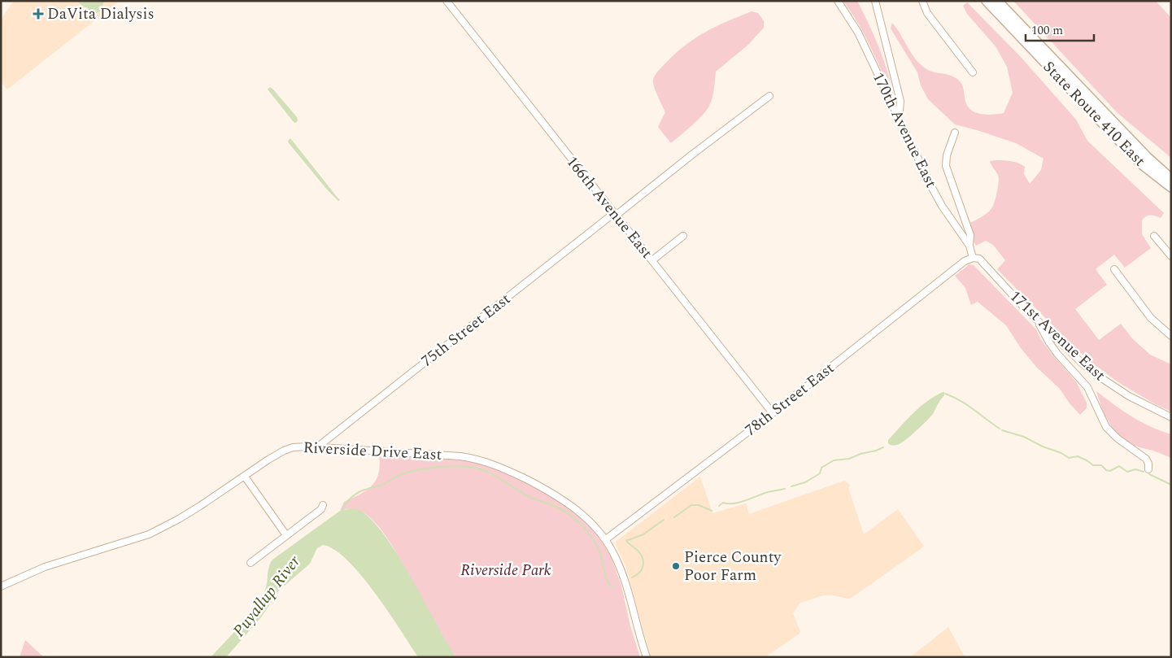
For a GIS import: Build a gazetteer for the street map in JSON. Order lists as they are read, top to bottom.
{
  "streets": {
    "highway": ["State Route 410 East"],
    "street": [
      "170th Avenue East",
      "166th Avenue East",
      "75th Street East",
      "171st Avenue East",
      "78th Street East",
      "Riverside Drive East"
    ]
  },
  "crossings": [
    ["170th Avenue East", "171st Avenue East"],
    ["170th Avenue East", "78th Street East"],
    ["166th Avenue East", "75th Street East"],
    ["166th Avenue East", "78th Street East"],
    ["75th Street East", "Riverside Drive East"],
    ["171st Avenue East", "78th Street East"],
    ["78th Street East", "Riverside Drive East"]
  ],
  "water": ["Puyallup River"],
  "parks": ["Riverside Park"],
  "places": {
    "health": ["DaVita Dialysis"],
    "other": ["Pierce County Poor Farm"]
  },
  "scale_bar": "100 m"
}
